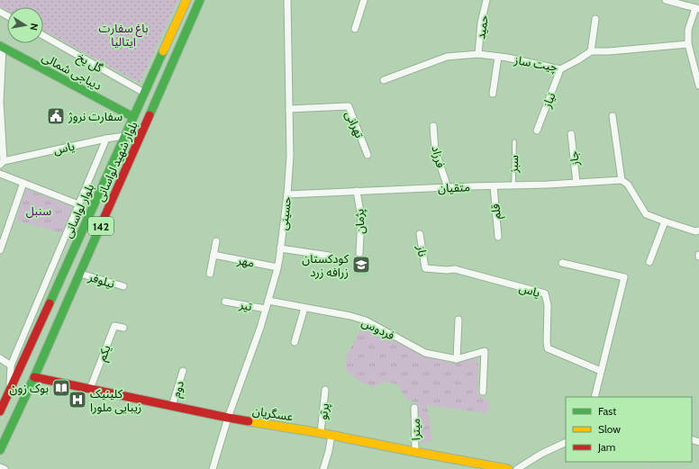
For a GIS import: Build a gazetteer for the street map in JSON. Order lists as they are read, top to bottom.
{
  "streets": {
    "main road": [
      "دیباجی شمالی",
      "بلوار شهید لواسانی",
      "بلوار لواسانی",
      "142",
      "عسگریان"
    ],
    "street": [
      "حمید",
      "گل یخ",
      "چیت ساز",
      "نیاز",
      "تهرانی",
      "یاس",
      "فرزاد",
      "جاز",
      "متقیان",
      "قلم",
      "حسینی",
      "پژمان",
      "ناز",
      "مهر",
      "نیلوفر",
      "تیر",
      "فردوس",
      "یکم",
      "دوم",
      "پرتو",
      "میترا"
    ],
    "lane": ["سبز"]
  },
  "crossings": [
    ["حمید", "چیت ساز"],
    ["گل یخ", "بلوار لواسانی"],
    ["چیت ساز", "نیاز"],
    ["دیباجی شمالی", "یاس"],
    ["دیباجی شمالی", "بلوار لواسانی"],
    ["تهرانی", "حسینی"],
    ["یاس", "بلوار لواسانی"],
    ["یاس", "ناز"],
    ["فرزاد", "متقیان"],
    ["جاز", "متقیان"],
    ["بلوار شهید لواسانی", "نیلوفر"],
    ["بلوار شهید لواسانی", "عسگریان"],
    ["سبز", "متقیان"],
    ["متقیان", "قلم"],
    ["متقیان", "حسینی"],
    ["متقیان", "پژمان"],
    ["حسینی", "مهر"],
    ["حسینی", "تیر"],
    ["حسینی", "فردوس"],
    ["حسینی", "عسگریان"],
    ["یکم", "عسگریان"],
    ["دوم", "عسگریان"],
    ["پرتو", "عسگریان"],
    ["عسگریان", "میترا"]
  ],
  "parks": ["باغ سفارت ایتالیا", "سنبل"],
  "places": {
    "public building": ["سفارت نروژ"],
    "school or university": ["کودکستان زرافه زرد"],
    "library": ["بوک زون"],
    "hospital": ["کلینیک زیبایی ملورا"]
  },
  "legend": ["Fast", "Slow", "Jam"],
  "north": "right"
}
